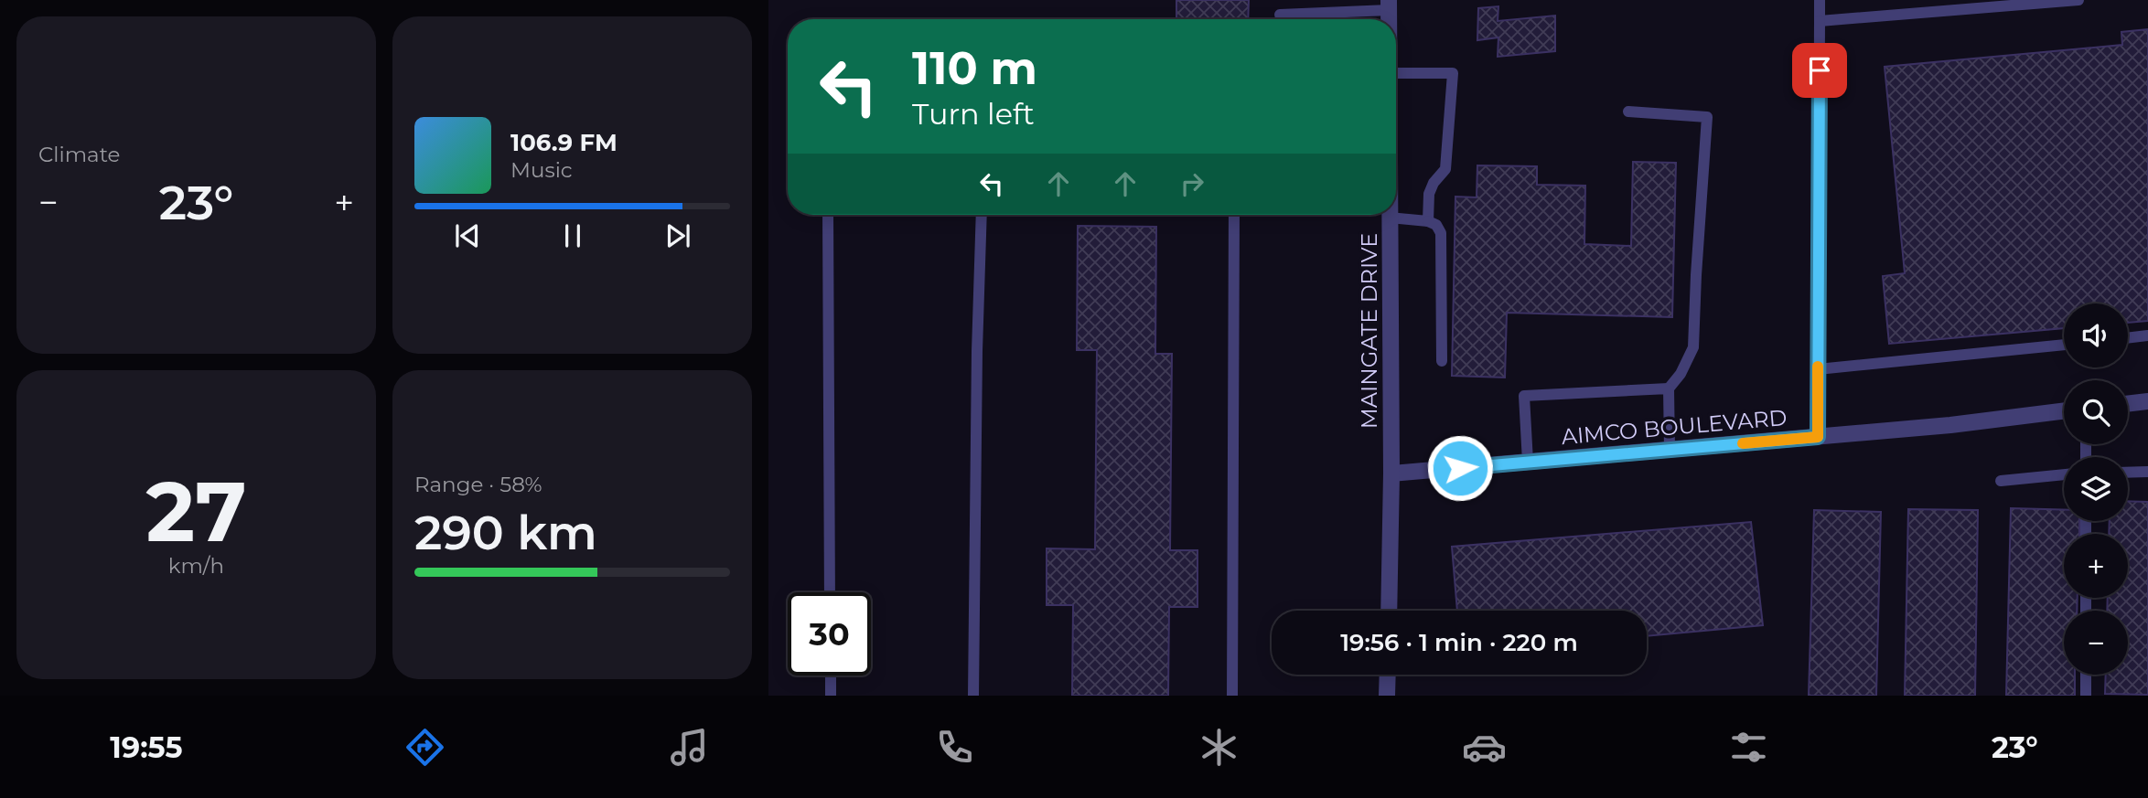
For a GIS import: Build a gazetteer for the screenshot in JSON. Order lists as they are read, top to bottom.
{
  "streets": {
    "street": ["MAINGATE DRIVE", "AIMCO BOULEVARD"]
  },
  "crossings": [
    ["MAINGATE DRIVE", "AIMCO BOULEVARD"]
  ],
  "page": {
    "tile": [
      "Climate",
      ["27", "km/h"],
      ["Range · 58%", "290 km"]
    ],
    "turn": ["110 m", "Turn left"],
    "song": ["106.9 FM", "Music"],
    "heat": ["−", "23°", "+"],
    "map_buttons": ["+", "−"],
    "limit": "30",
    "trip": "19:56 · 1 min · 220 m",
    "tabs": ["19:55", "23°"]
  }
}
